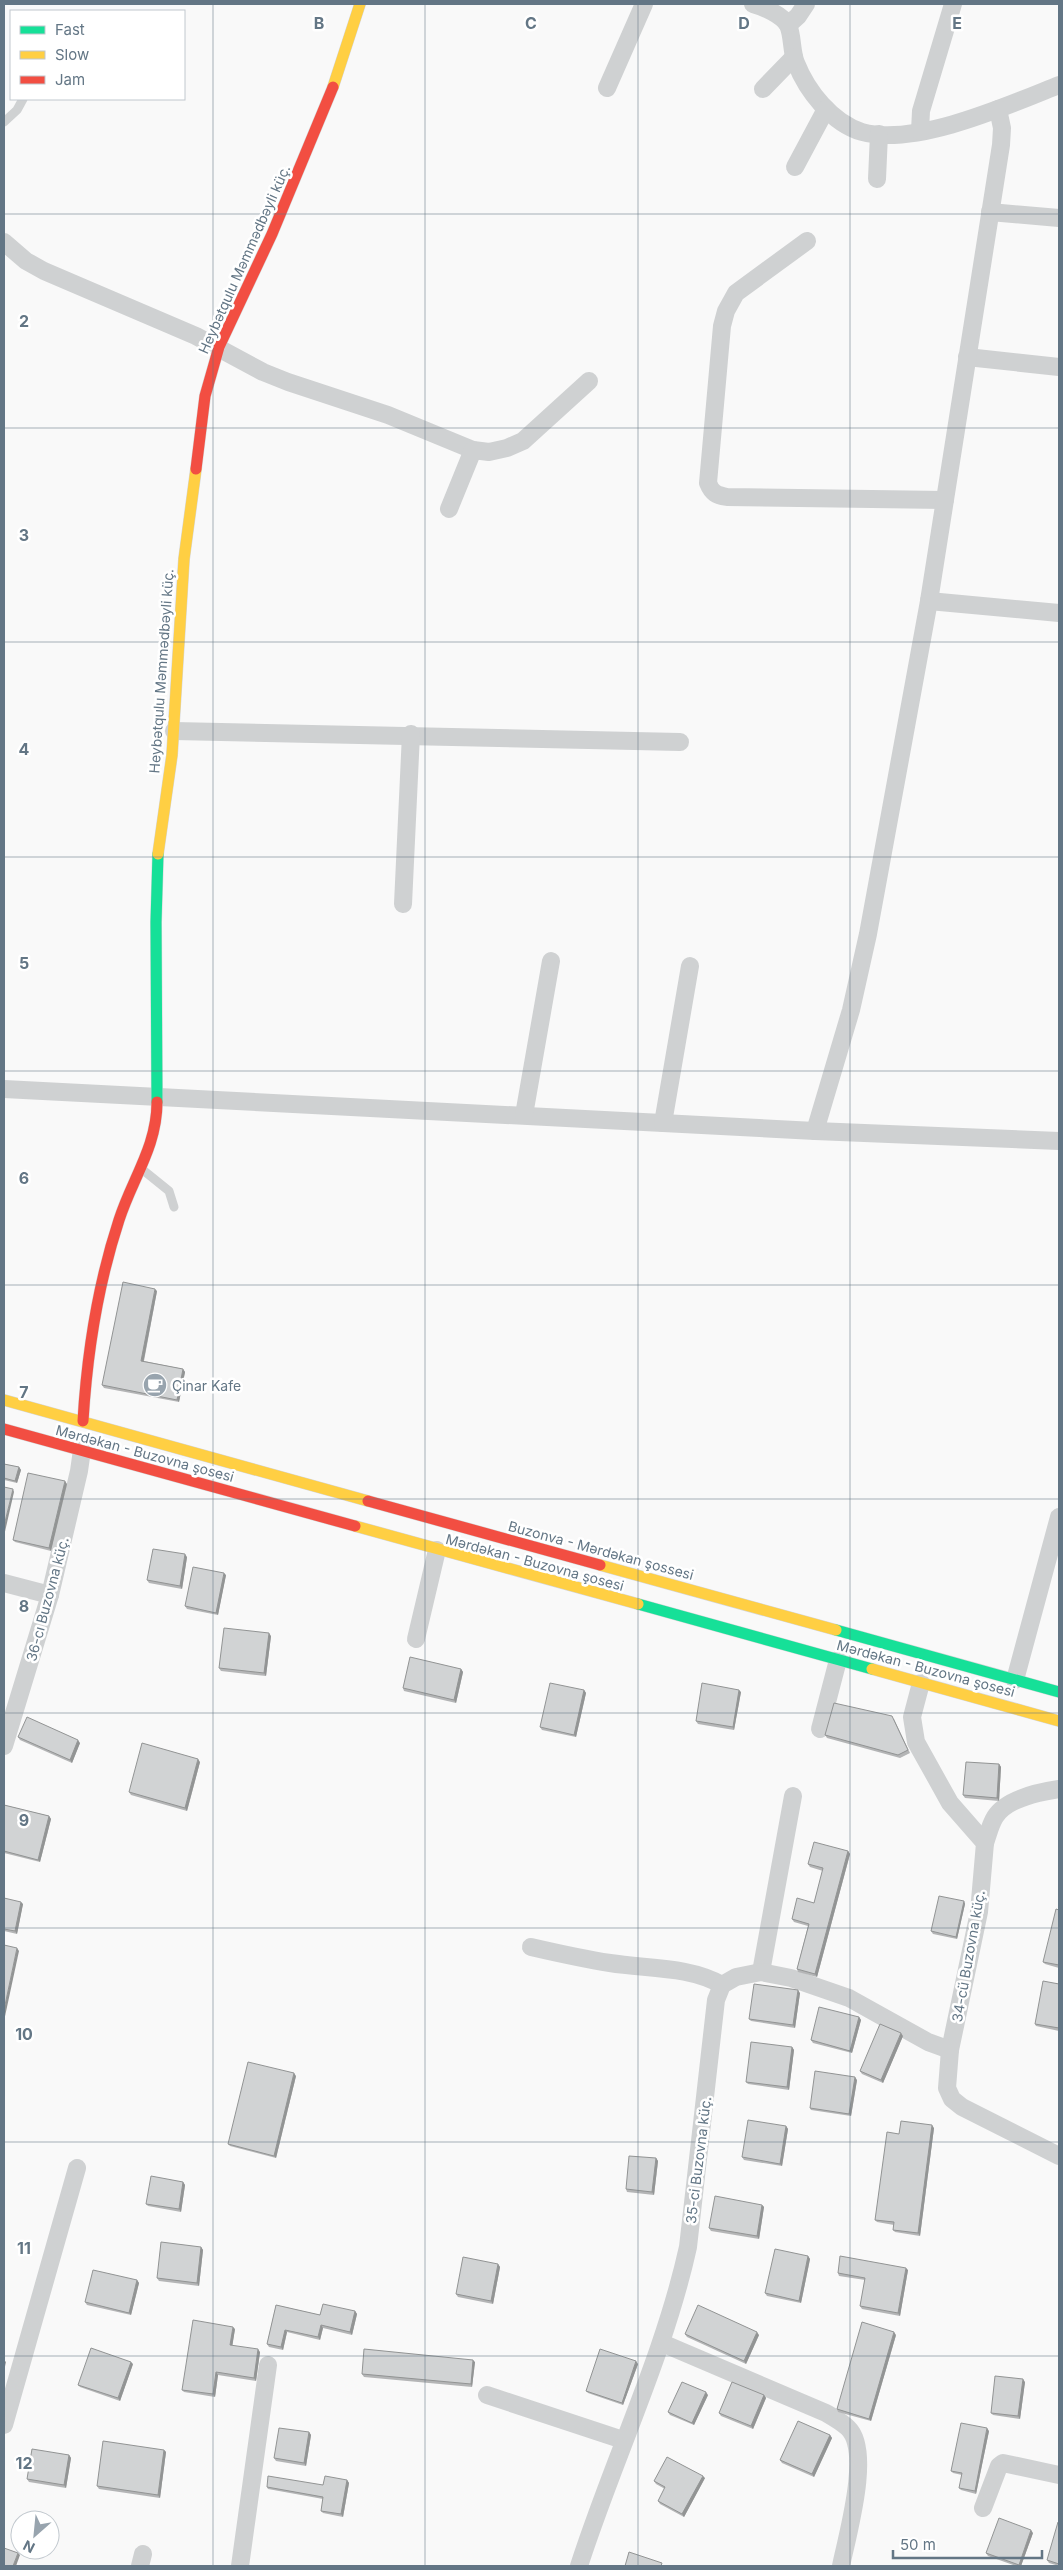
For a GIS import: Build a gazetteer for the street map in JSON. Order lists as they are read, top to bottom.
{
  "streets": {
    "main road": ["Heybətqulu Məmmədbəyli küç.", "Mərdəkan - Buzovna şosesi", "Buzonva - Mərdəkan şossesi"],
    "street": ["36-cı Buzovna küç.", "34-cü Buzovna küç.", "35-ci Buzovna küç."]
  },
  "crossings": [
    ["Heybətqulu Məmmədbəyli küç.", "Mərdəkan - Buzovna şosesi"],
    ["Heybətqulu Məmmədbəyli küç.", "Buzonva - Mərdəkan şossesi"],
    ["Heybətqulu Məmmədbəyli küç.", "36-cı Buzovna küç."],
    ["Mərdəkan - Buzovna şosesi", "Buzonva - Mərdəkan şossesi"],
    ["Mərdəkan - Buzovna şosesi", "36-cı Buzovna küç."],
    ["Buzonva - Mərdəkan şossesi", "36-cı Buzovna küç."]
  ],
  "places": {
    "cafe": ["Çinar Kafe"]
  },
  "legend": ["Fast", "Slow", "Jam"],
  "scale_bar": "50 m",
  "north": "bottom left",
  "grid": {
    "columns": [
      "B",
      "C",
      "D",
      "E"
    ],
    "rows": [
      "2",
      "3",
      "4",
      "5",
      "6",
      "7",
      "8",
      "9",
      "10",
      "11",
      "12"
    ]
  }
}
